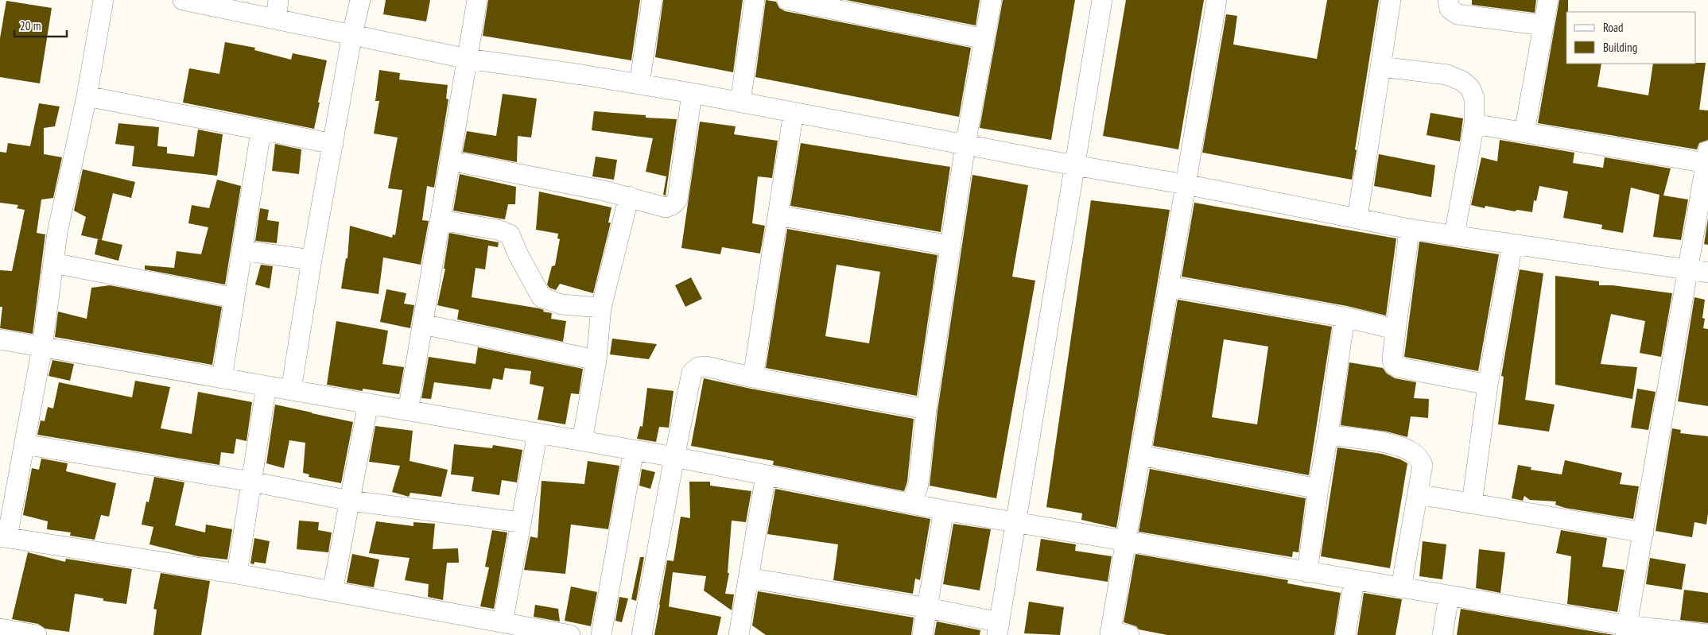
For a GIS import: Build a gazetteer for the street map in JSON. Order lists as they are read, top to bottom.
{
  "legend": ["Road", "Building"],
  "scale_bar": "20 m"
}
